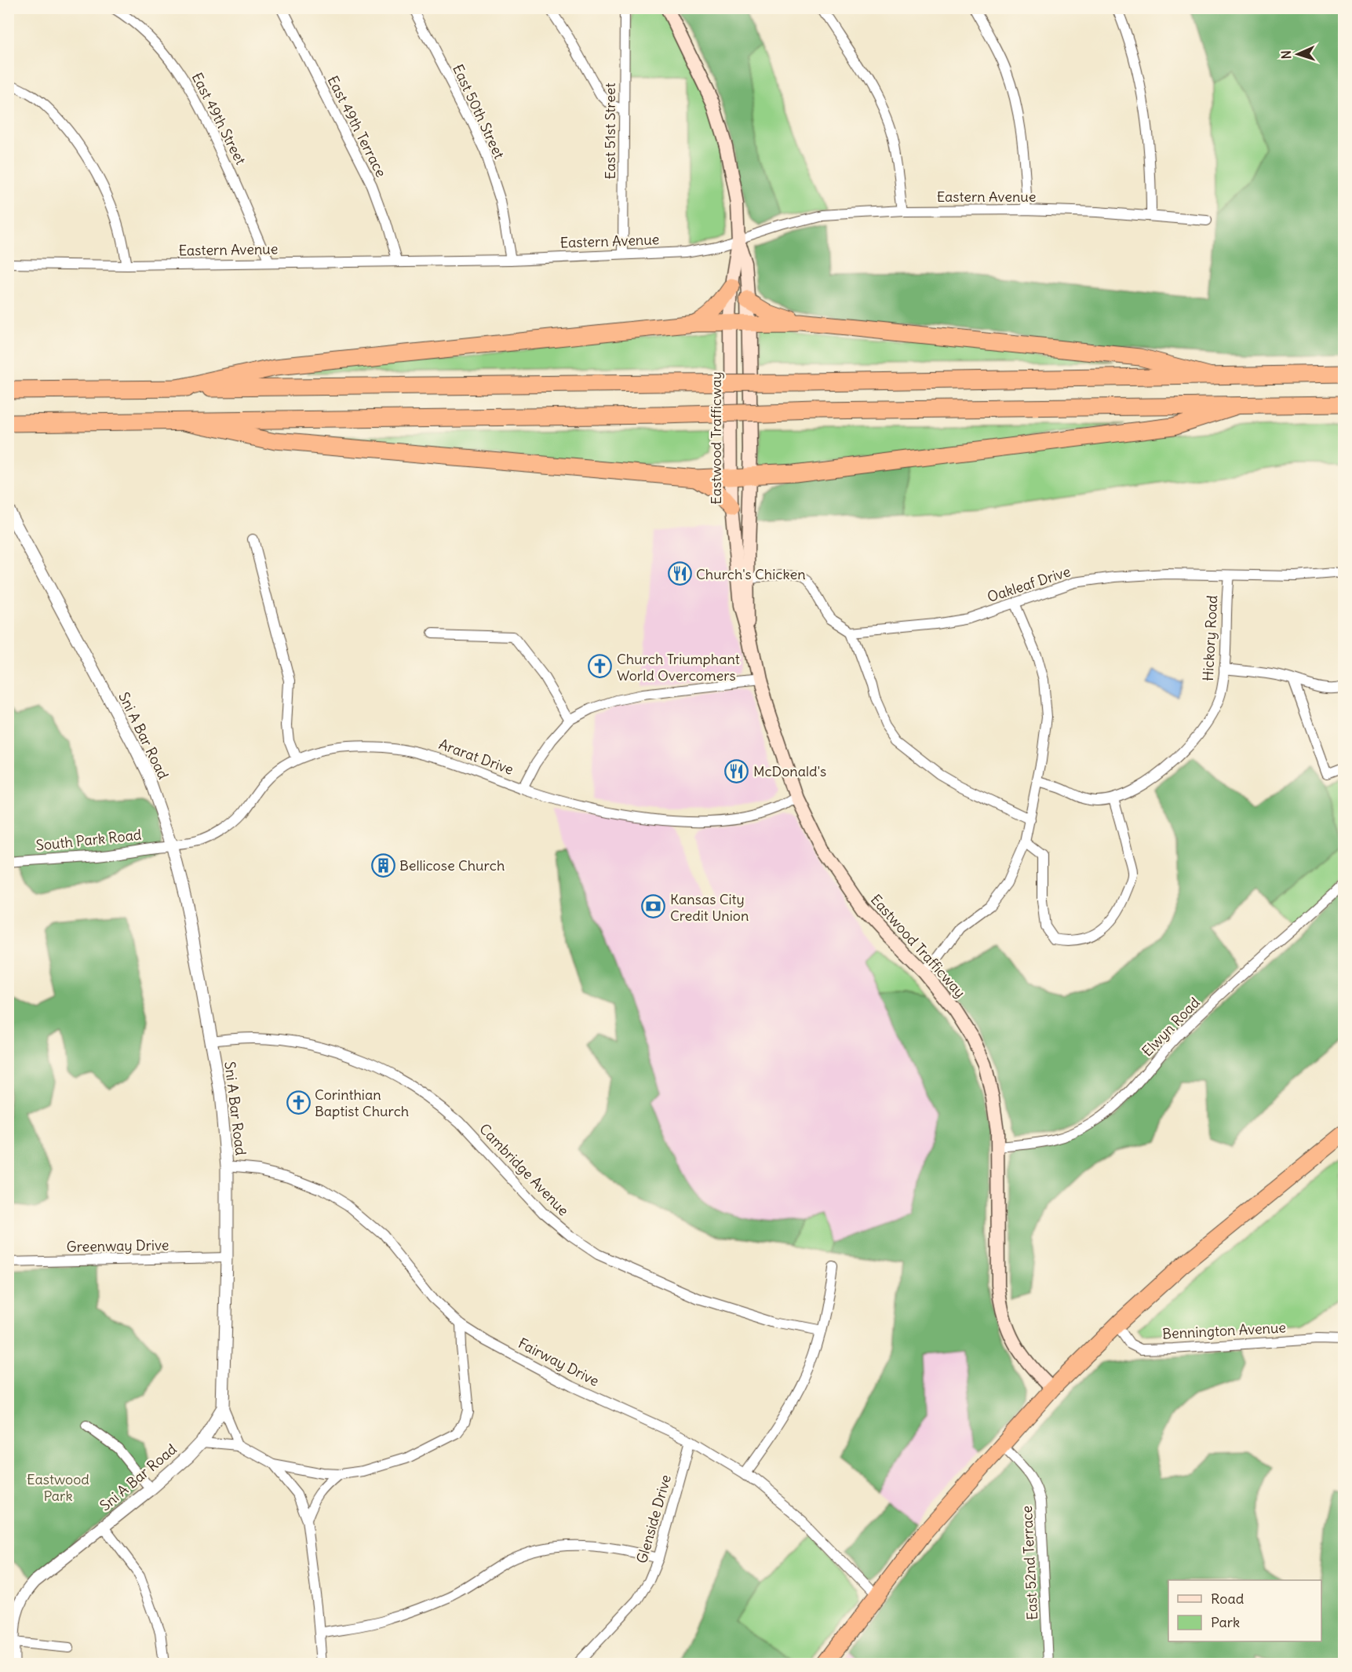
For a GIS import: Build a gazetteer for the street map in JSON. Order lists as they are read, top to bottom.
{
  "streets": {
    "main road": ["Eastwood Trafficway"],
    "street": [
      "East 50th Street",
      "East 49th Street",
      "East 49th Terrace",
      "East 51st Street",
      "Eastern Avenue",
      "Oakleaf Drive",
      "Hickory Road",
      "Sni A Bar Road",
      "Ararat Drive",
      "South Park Road",
      "Elwyn Road",
      "Cambridge Avenue",
      "Greenway Drive",
      "Bennington Avenue",
      "Fairway Drive",
      "Glenside Drive",
      "East 52nd Terrace"
    ]
  },
  "crossings": [
    ["East 50th Street", "Eastern Avenue"],
    ["East 49th Street", "Eastern Avenue"],
    ["East 49th Terrace", "Eastern Avenue"],
    ["East 51st Street", "Eastern Avenue"],
    ["Eastern Avenue", "Eastwood Trafficway"],
    ["Eastwood Trafficway", "Ararat Drive"],
    ["Eastwood Trafficway", "Elwyn Road"],
    ["Oakleaf Drive", "Hickory Road"],
    ["Sni A Bar Road", "Ararat Drive"],
    ["Sni A Bar Road", "South Park Road"],
    ["Sni A Bar Road", "Cambridge Avenue"],
    ["Sni A Bar Road", "Greenway Drive"],
    ["Sni A Bar Road", "Fairway Drive"],
    ["Ararat Drive", "South Park Road"],
    ["Fairway Drive", "Glenside Drive"]
  ],
  "parks": ["Eastwood Park"],
  "places": {
    "restaurant": ["Church's Chicken", "McDonald's"],
    "church": ["Church Triumphant World Overcomers", "Corinthian Baptist Church"],
    "building": ["Bellicose Church"],
    "bank": ["Kansas City Credit Union"]
  },
  "legend": ["Road", "Park"],
  "north": "left"
}
